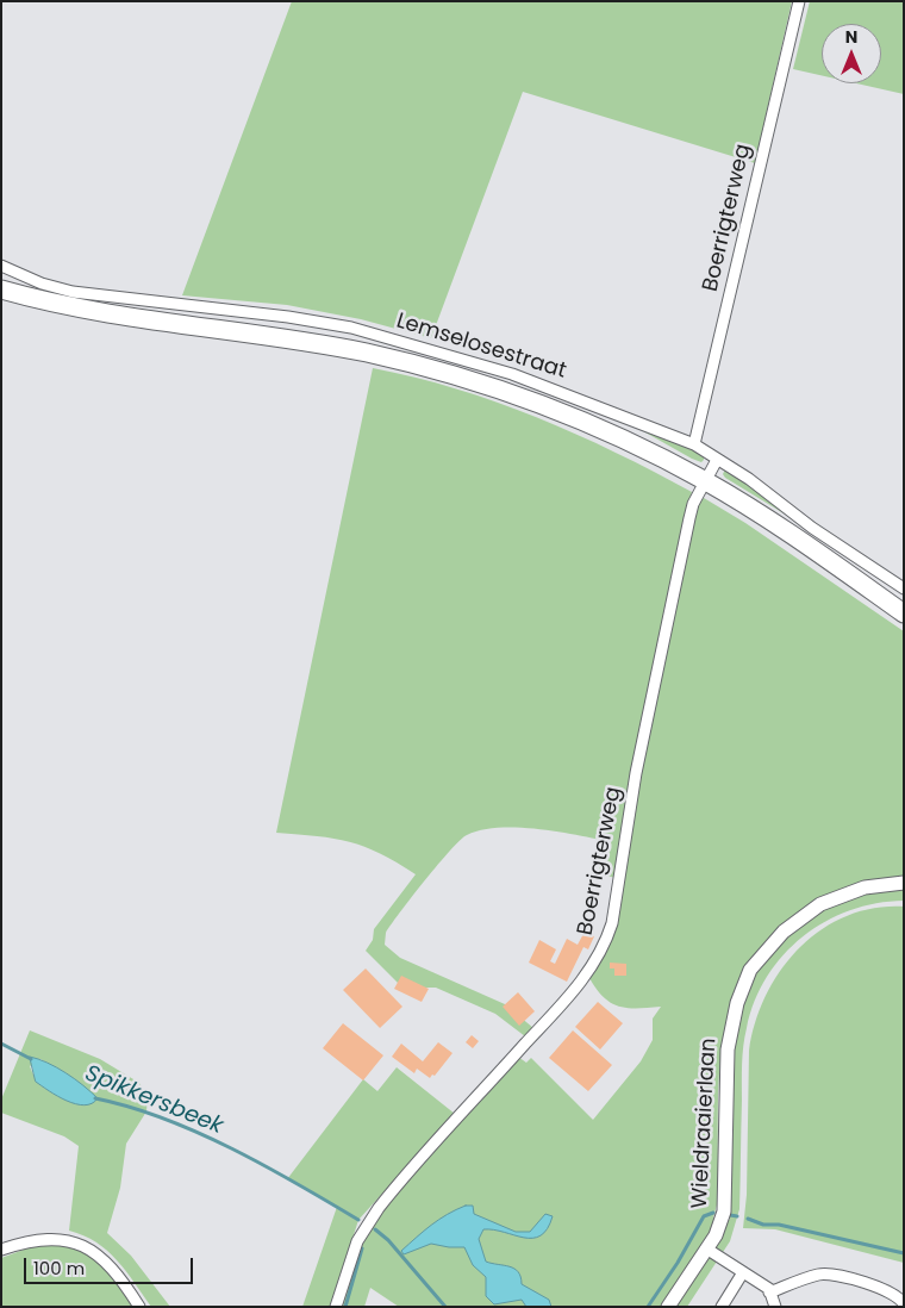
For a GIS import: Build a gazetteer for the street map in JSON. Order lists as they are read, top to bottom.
{
  "streets": {
    "street": ["Boerrigterweg", "Lemselosestraat", "Wieldraaierlaan"]
  },
  "crossings": [
    ["Boerrigterweg", "Lemselosestraat"]
  ],
  "water": ["Spikkersbeek"],
  "scale_bar": "100 m",
  "north": "top"
}
